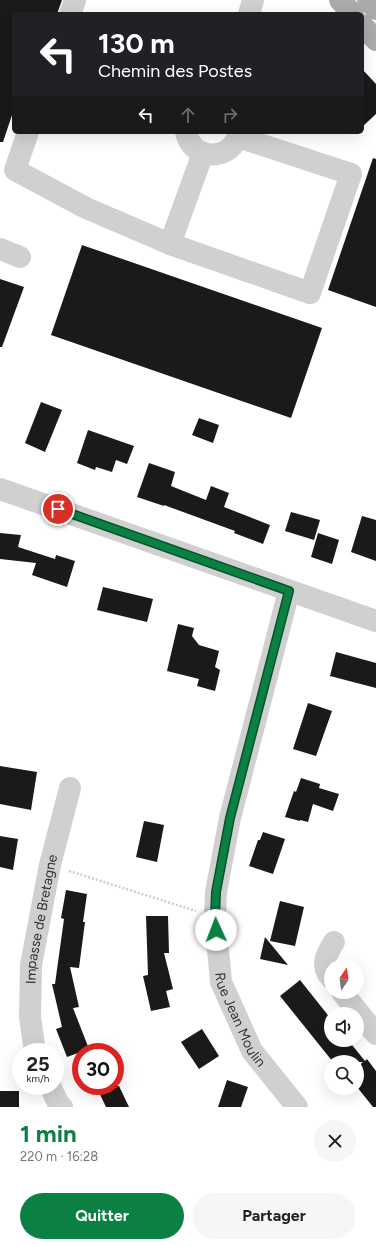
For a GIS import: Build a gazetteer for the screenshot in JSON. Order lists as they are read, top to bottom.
{
  "streets": {
    "street": ["Impasse de Bretagne", "Rue Jean Moulin"]
  },
  "north": "top",
  "page": {
    "turn": ["130 m", "Chemin des Postes"],
    "speed": "25 km/h",
    "limit": "30",
    "heading": ["1 min", "220 m · 16:28"],
    "buttons": ["Quitter", "Partager"]
  }
}
